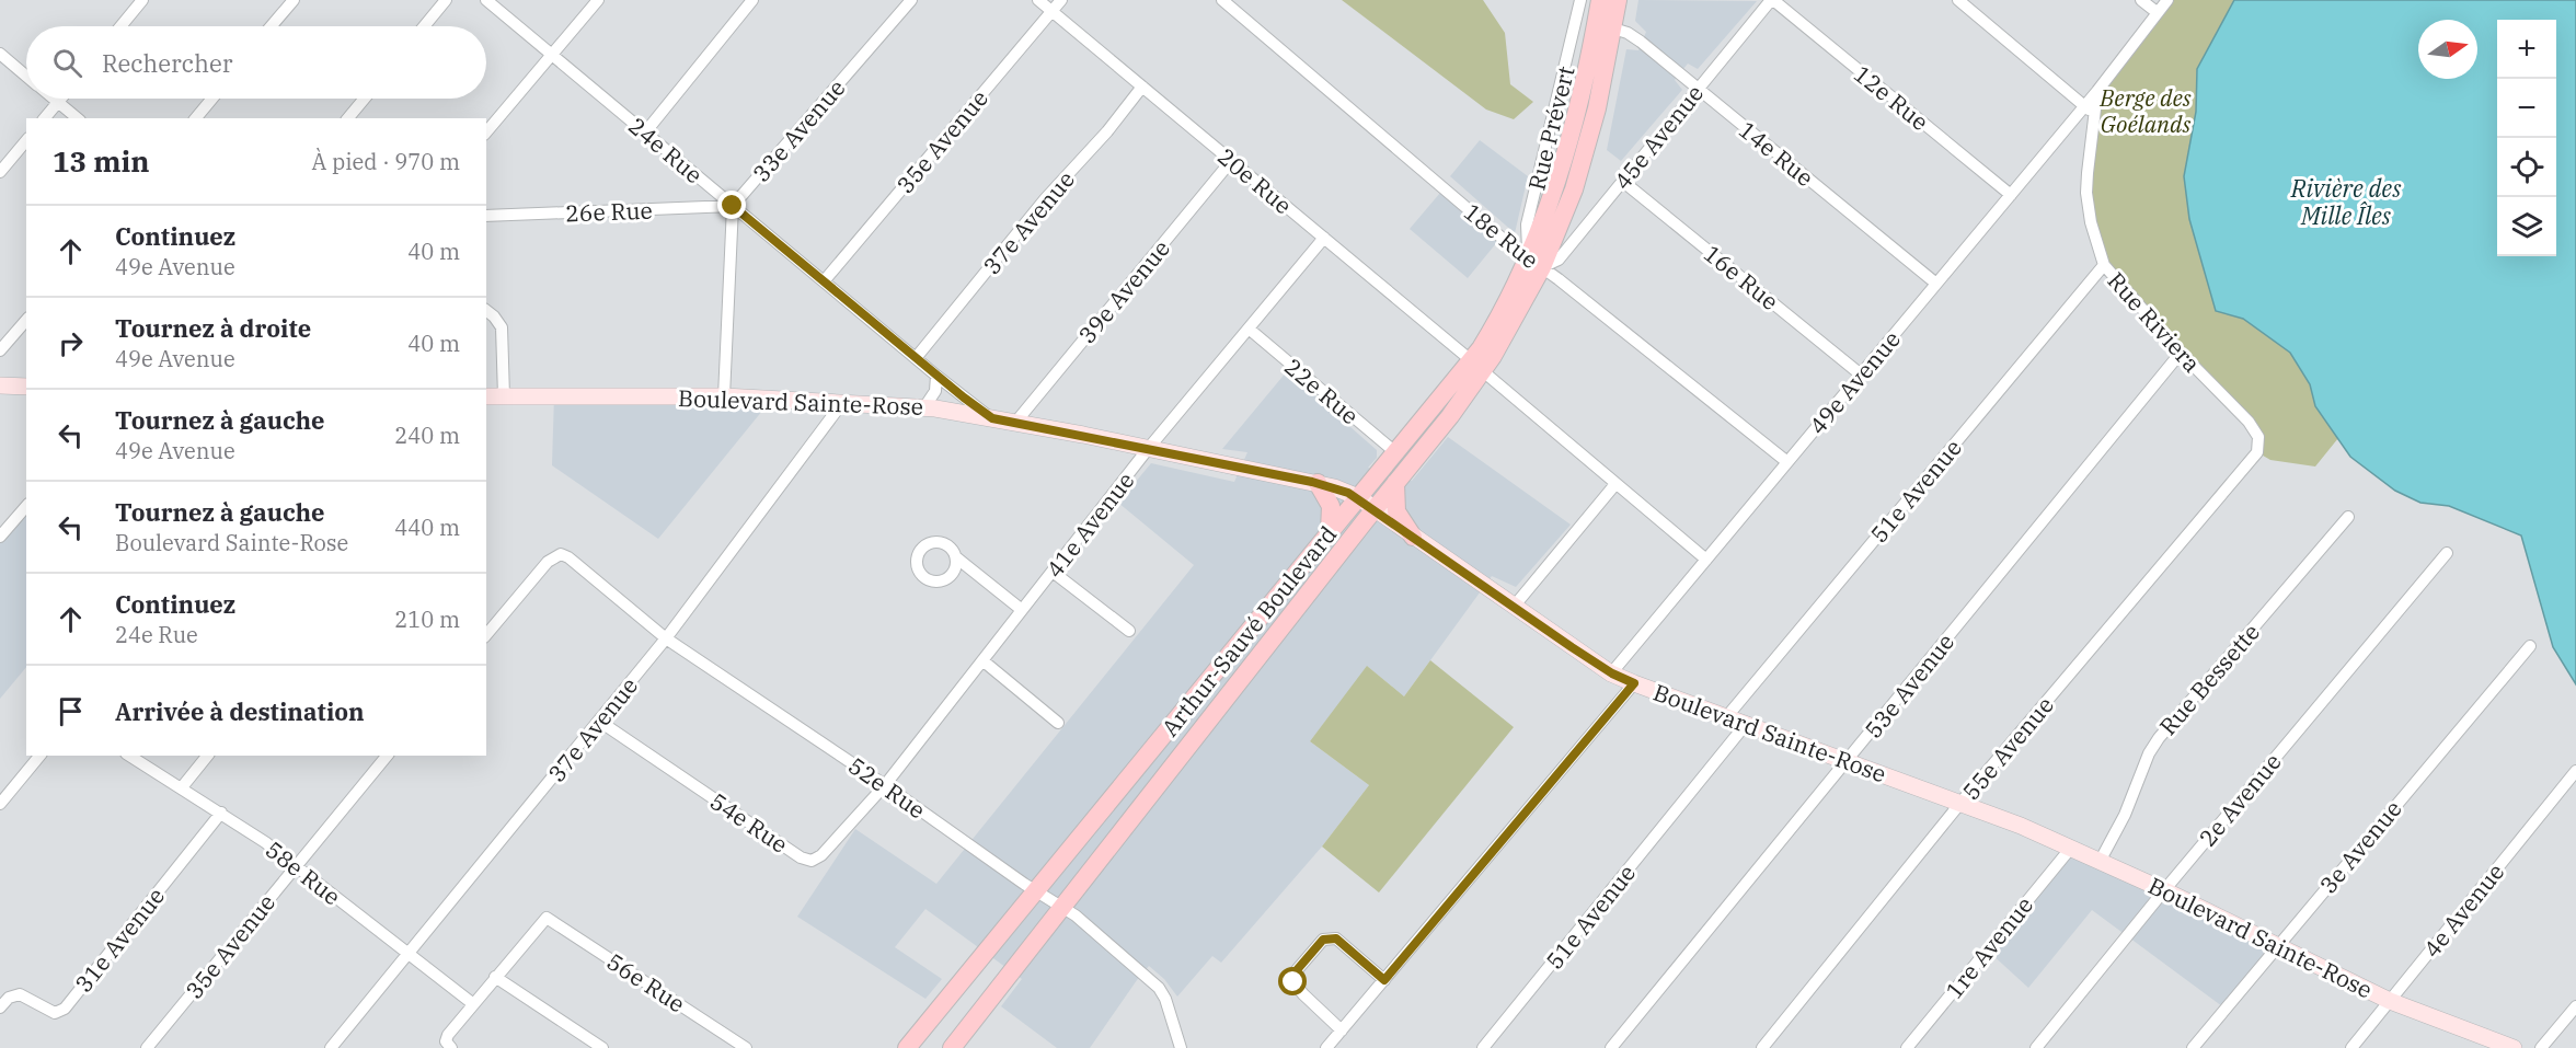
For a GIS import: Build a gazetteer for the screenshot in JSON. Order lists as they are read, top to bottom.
{
  "streets": {
    "main road": ["Arthur-Sauvé Boulevard"],
    "street": [
      "12e Rue",
      "Rue Prévert",
      "33e Avenue",
      "45e Avenue",
      "35e Avenue",
      "24e Rue",
      "14e Rue",
      "20e Rue",
      "26e Rue",
      "37e Avenue",
      "18e Rue",
      "16e Rue",
      "39e Avenue",
      "Rue Riviera",
      "49e Avenue",
      "22e Rue",
      "Boulevard Sainte-Rose",
      "51e Avenue",
      "41e Avenue",
      "Rue Bessette",
      "53e Avenue",
      "55e Avenue",
      "52e Rue",
      "2e Avenue",
      "54e Rue",
      "3e Avenue",
      "58e Rue",
      "4e Avenue",
      "31e Avenue",
      "1re Avenue",
      "56e Rue"
    ]
  },
  "crossings": [
    ["12e Rue", "45e Avenue"],
    ["12e Rue", "49e Avenue"],
    ["Rue Prévert", "45e Avenue"],
    ["Rue Prévert", "18e Rue"],
    ["Rue Prévert", "Arthur-Sauvé Boulevard"],
    ["33e Avenue", "24e Rue"],
    ["33e Avenue", "26e Rue"],
    ["45e Avenue", "14e Rue"],
    ["45e Avenue", "18e Rue"],
    ["45e Avenue", "16e Rue"],
    ["45e Avenue", "Arthur-Sauvé Boulevard"],
    ["35e Avenue", "24e Rue"],
    ["35e Avenue", "20e Rue"],
    ["35e Avenue", "58e Rue"],
    ["24e Rue", "26e Rue"],
    ["24e Rue", "37e Avenue"],
    ["24e Rue", "Boulevard Sainte-Rose"],
    ["14e Rue", "49e Avenue"],
    ["14e Rue", "Arthur-Sauvé Boulevard"],
    ["20e Rue", "37e Avenue"],
    ["20e Rue", "39e Avenue"],
    ["20e Rue", "49e Avenue"],
    ["20e Rue", "41e Avenue"],
    ["20e Rue", "Arthur-Sauvé Boulevard"],
    ["37e Avenue", "Boulevard Sainte-Rose"],
    ["37e Avenue", "52e Rue"],
    ["37e Avenue", "54e Rue"],
    ["37e Avenue", "58e Rue"],
    ["18e Rue", "49e Avenue"],
    ["18e Rue", "Arthur-Sauvé Boulevard"],
    ["16e Rue", "49e Avenue"],
    ["39e Avenue", "Boulevard Sainte-Rose"],
    ["Rue Riviera", "49e Avenue"],
    ["Rue Riviera", "51e Avenue"],
    ["Rue Riviera", "53e Avenue"],
    ["Rue Riviera", "55e Avenue"],
    ["49e Avenue", "Boulevard Sainte-Rose"],
    ["22e Rue", "41e Avenue"],
    ["22e Rue", "Arthur-Sauvé Boulevard"],
    ["Boulevard Sainte-Rose", "51e Avenue"],
    ["Boulevard Sainte-Rose", "41e Avenue"],
    ["Boulevard Sainte-Rose", "Arthur-Sauvé Boulevard"],
    ["Boulevard Sainte-Rose", "Rue Bessette"],
    ["Boulevard Sainte-Rose", "53e Avenue"],
    ["Boulevard Sainte-Rose", "55e Avenue"],
    ["Boulevard Sainte-Rose", "2e Avenue"],
    ["Boulevard Sainte-Rose", "3e Avenue"],
    ["Boulevard Sainte-Rose", "4e Avenue"],
    ["Boulevard Sainte-Rose", "1re Avenue"],
    ["41e Avenue", "52e Rue"],
    ["41e Avenue", "54e Rue"],
    ["Arthur-Sauvé Boulevard", "52e Rue"],
    ["52e Rue", "54e Rue"],
    ["58e Rue", "31e Avenue"]
  ],
  "water": ["Rivière des Mille Îles"],
  "parks": ["Berge des Goélands"],
  "north": "right",
  "page": {
    "map_buttons": ["+", "−"],
    "search": "Rechercher",
    "heading": ["13 min", "À pied · 970 m"],
    "list": [
      ["Continuez", "49e Avenue", "40 m"],
      ["Tournez à droite", "49e Avenue", "40 m"],
      ["Tournez à gauche", "49e Avenue", "240 m"],
      ["Tournez à gauche", "Boulevard Sainte-Rose", "440 m"],
      ["Continuez", "24e Rue", "210 m"],
      "Arrivée à destination"
    ]
  }
}
